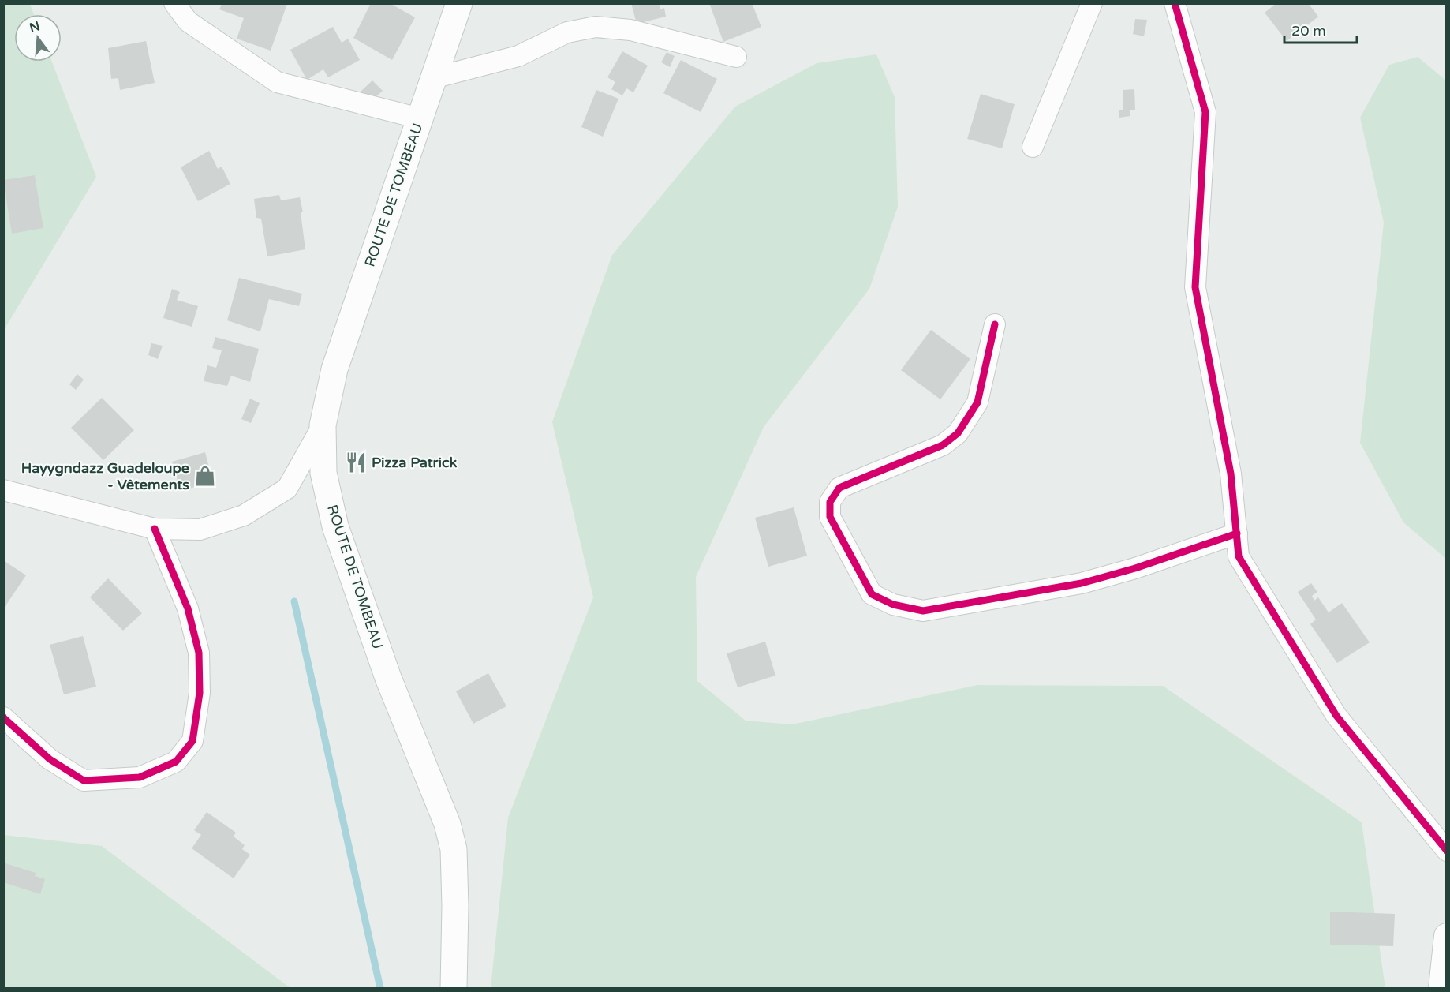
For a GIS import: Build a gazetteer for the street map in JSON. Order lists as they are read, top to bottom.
{
  "streets": {
    "main road": ["ROUTE DE TOMBEAU"]
  },
  "places": {
    "restaurant": ["Pizza Patrick"],
    "shop": ["Hayygndazz Guadeloupe - Vêtements"]
  },
  "scale_bar": "20 m",
  "north": "top"
}
